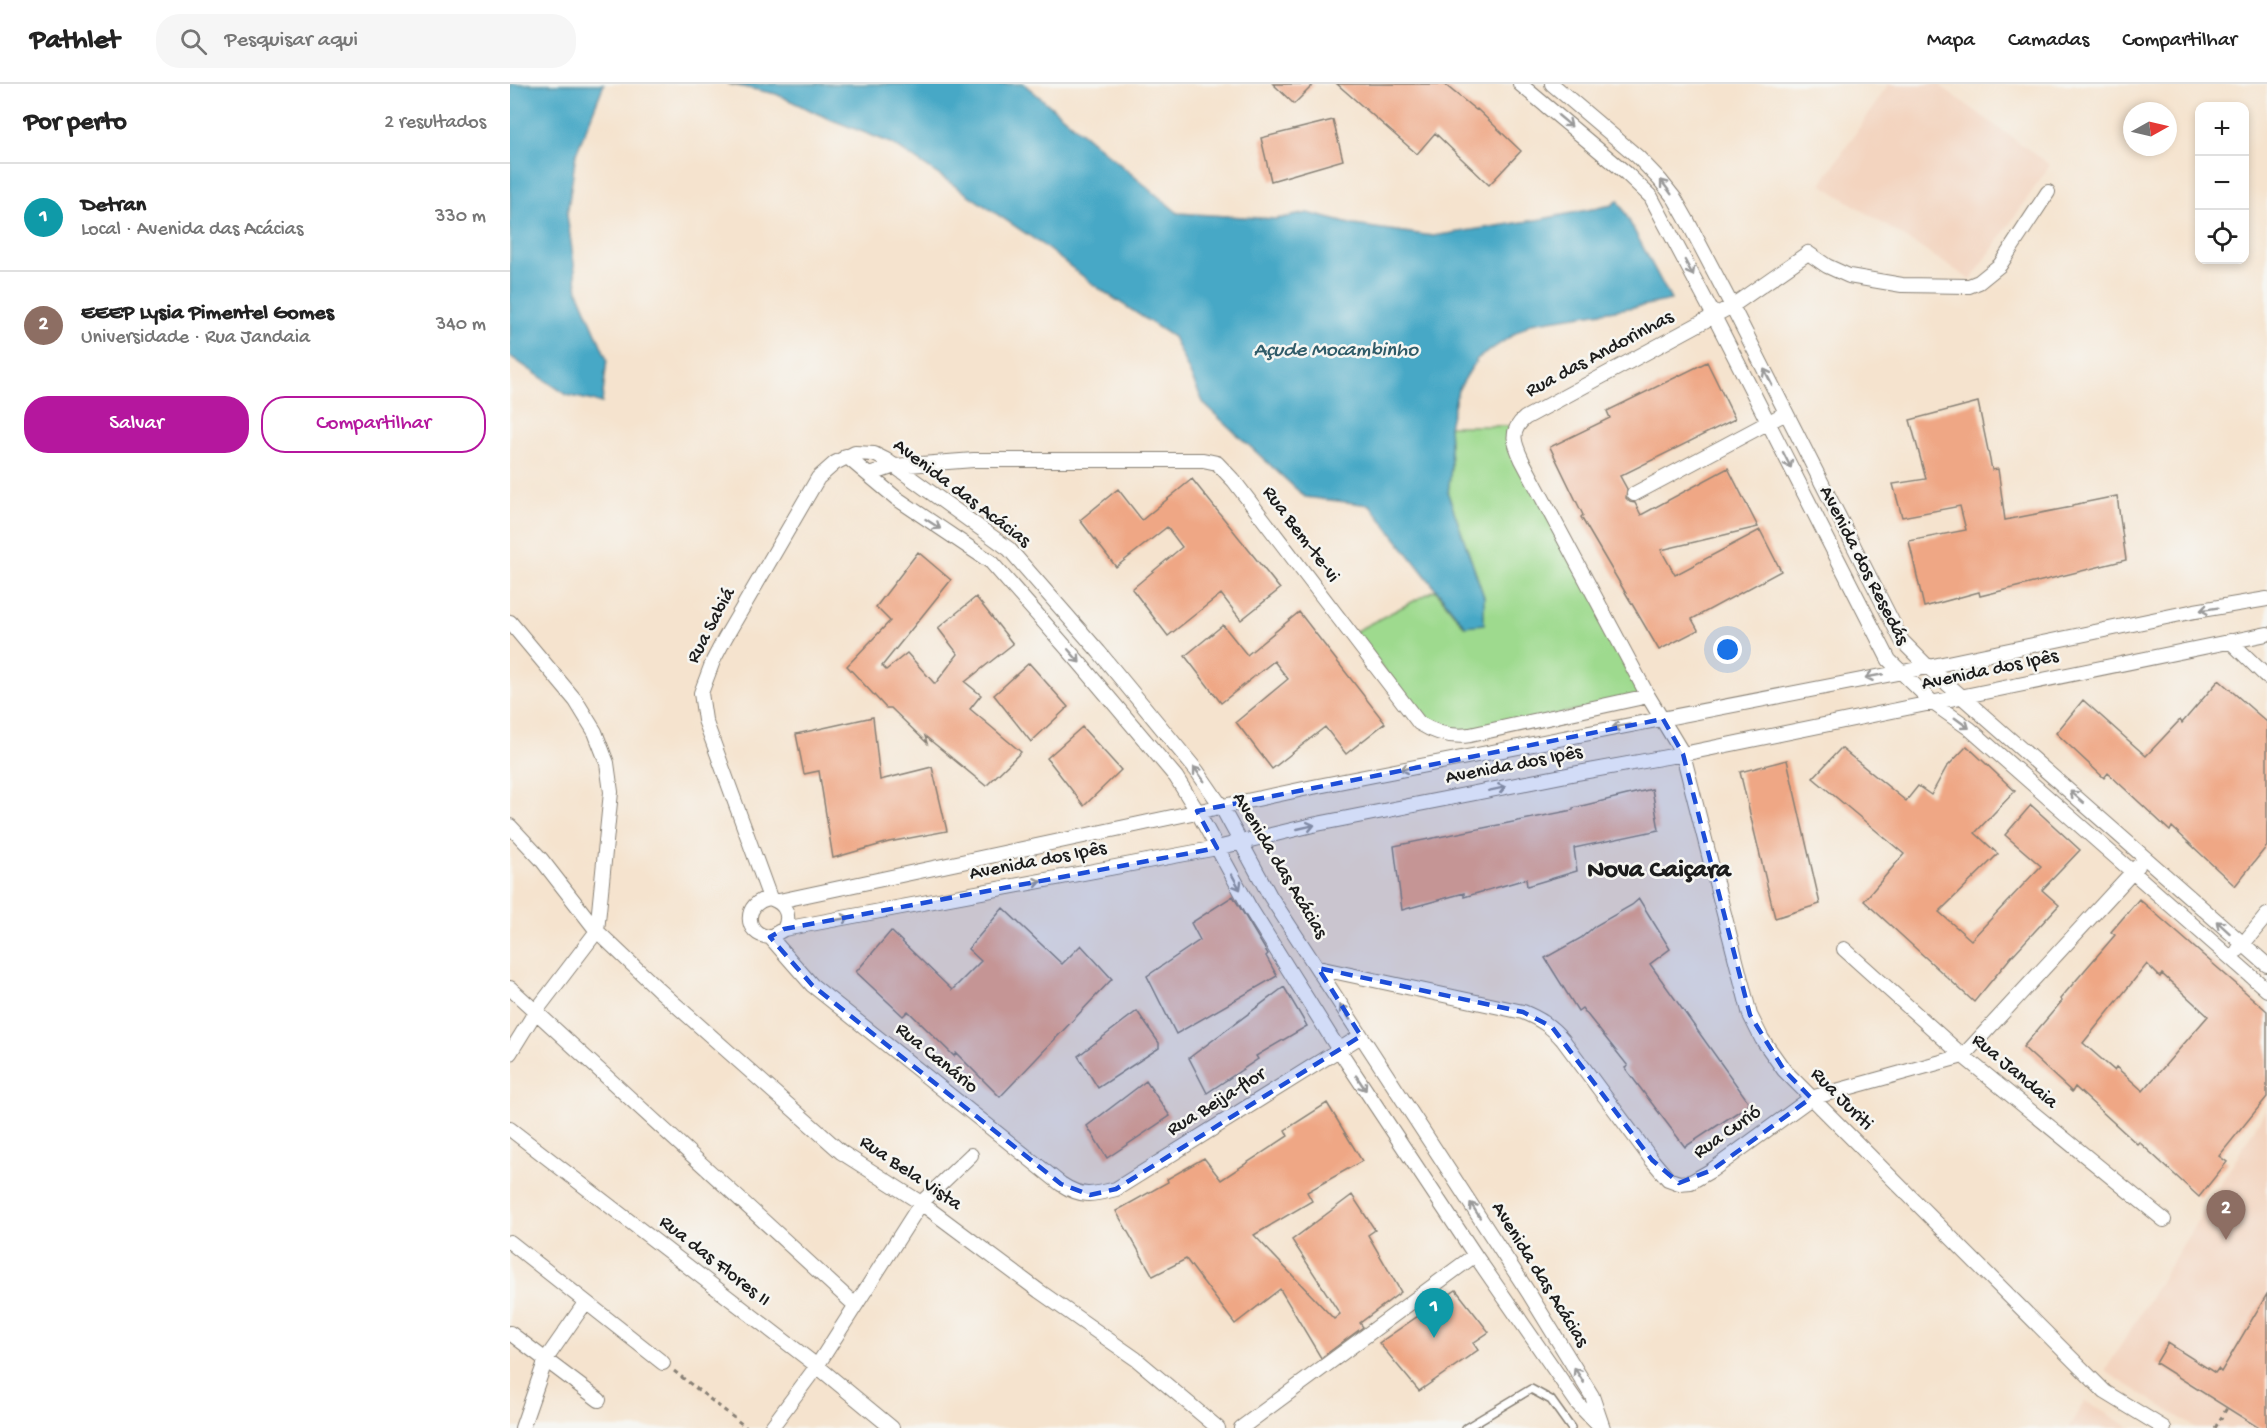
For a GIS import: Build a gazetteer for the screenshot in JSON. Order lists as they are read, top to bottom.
{
  "streets": {
    "street": [
      "Rua das Andorinhas",
      "Avenida das Acácias",
      "Rua Bem-te-vi",
      "Avenida dos Resedás",
      "Rua Sabiá",
      "Avenida dos Ipês",
      "Rua Canário",
      "Rua Jandaia",
      "Rua Juriti",
      "Rua Beija-flor",
      "Rua Curió",
      "Rua Bela Vista",
      "Rua das Flores II"
    ]
  },
  "crossings": [
    ["Rua das Andorinhas", "Rua Bem-te-vi"],
    ["Rua das Andorinhas", "Avenida dos Resedás"],
    ["Rua das Andorinhas", "Rua Juriti"],
    ["Avenida das Acácias", "Rua Bem-te-vi"],
    ["Avenida das Acácias", "Rua Sabiá"],
    ["Avenida das Acácias", "Avenida dos Ipês"],
    ["Avenida das Acácias", "Rua Beija-flor"],
    ["Avenida das Acácias", "Rua Curió"],
    ["Rua Bem-te-vi", "Rua Juriti"],
    ["Avenida dos Resedás", "Avenida dos Ipês"],
    ["Rua Sabiá", "Avenida dos Ipês"],
    ["Rua Sabiá", "Rua Canário"],
    ["Avenida dos Ipês", "Rua Canário"],
    ["Avenida dos Ipês", "Rua Juriti"],
    ["Rua Canário", "Rua Beija-flor"],
    ["Rua Jandaia", "Rua Curió"],
    ["Rua Juriti", "Rua Curió"]
  ],
  "districts": ["Nova Caiçara"],
  "water": ["Açude Mocambinho"],
  "north": "right",
  "page": {
    "header": "Pathlet",
    "search": "Pesquisar aqui",
    "nav": ["Mapa", "Camadas", "Compartilhar"],
    "heading": ["Por perto", "2 resultados"],
    "map_buttons": ["+", "−"],
    "list": [
      {
        "mark": "1",
        "name": "Detran",
        "note": "Local · Avenida das Acácias",
        "value": "330 m"
      },
      {
        "mark": "2",
        "name": "EEEP Lysia Pimentel Gomes",
        "note": "Universidade · Rua Jandaia",
        "value": "340 m"
      }
    ],
    "buttons": ["Salvar", "Compartilhar"],
    "pins": ["2", "1"]
  }
}
